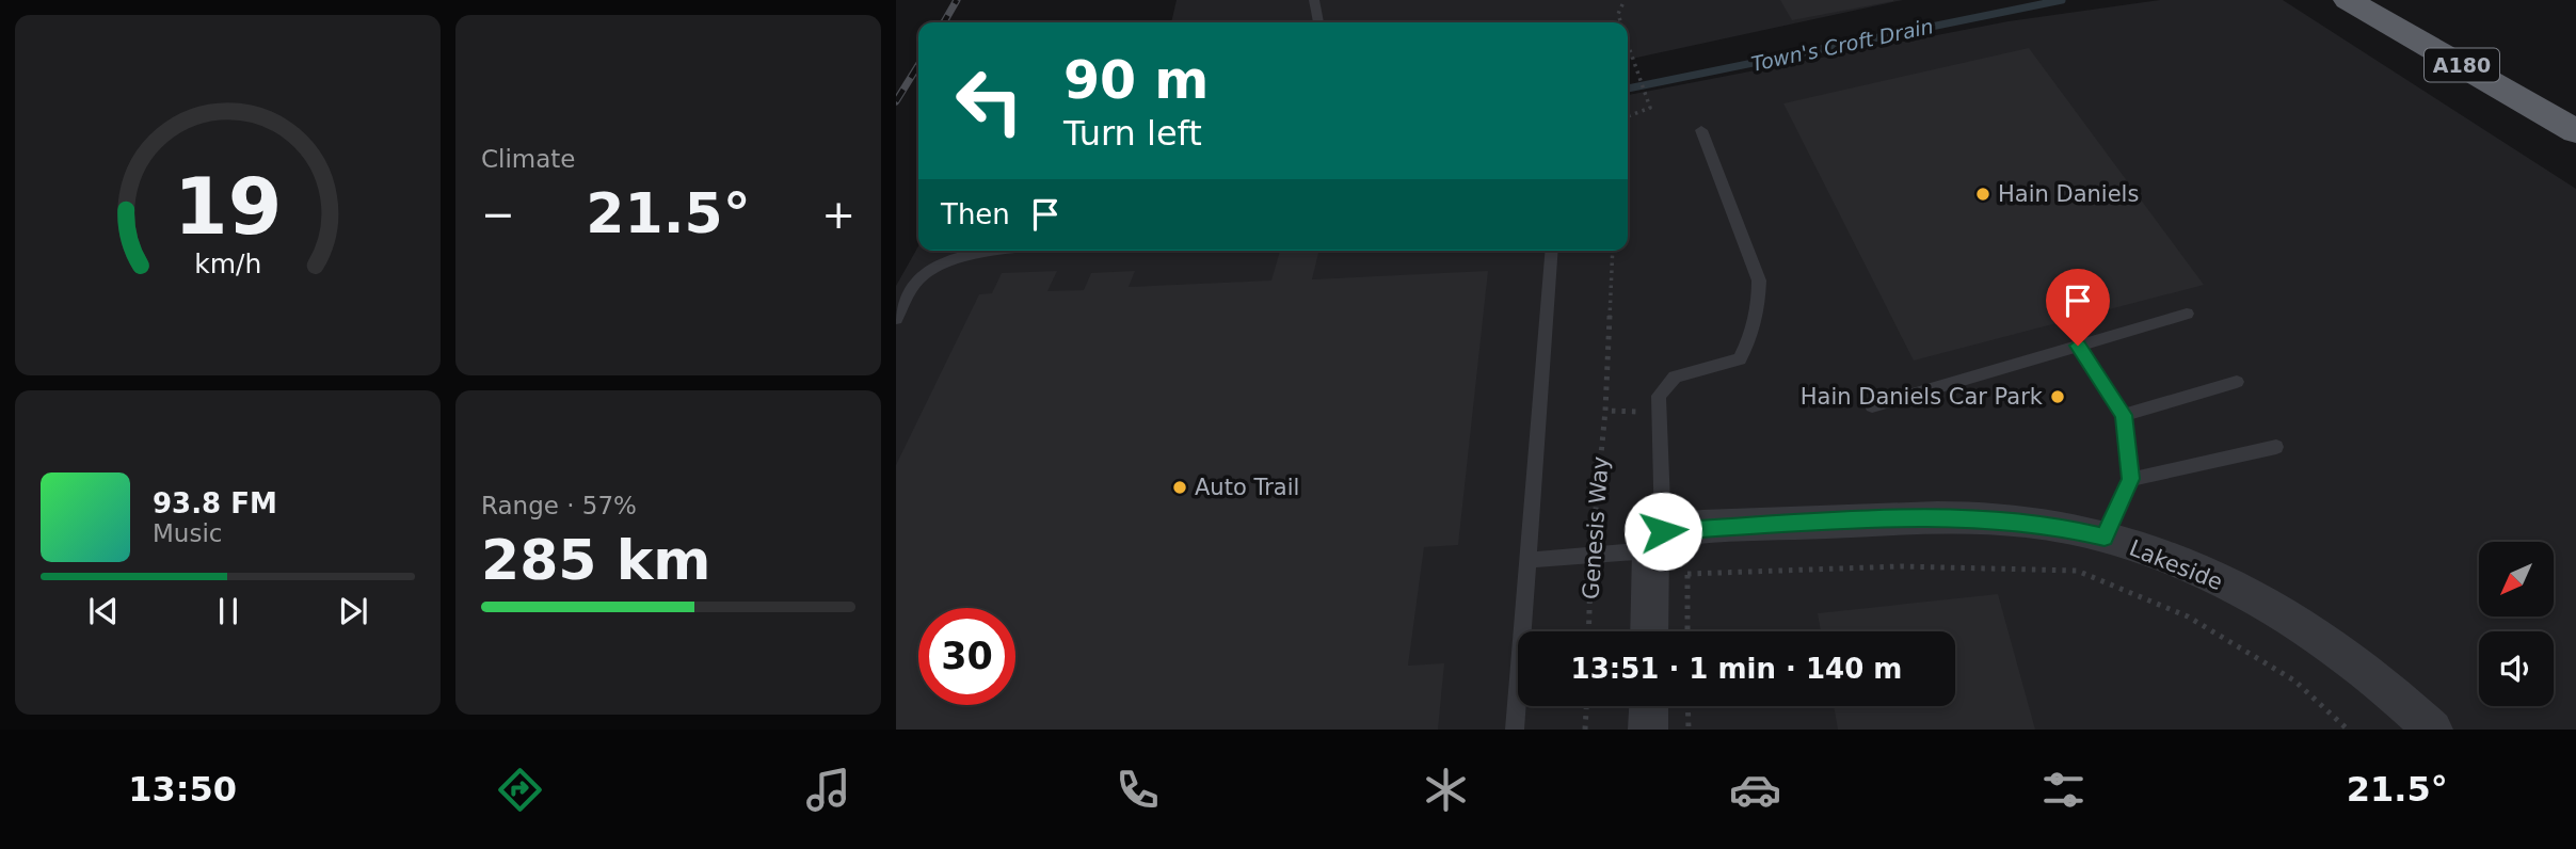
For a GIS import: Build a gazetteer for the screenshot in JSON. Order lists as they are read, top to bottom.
{
  "streets": {
    "highway": ["A180"],
    "street": ["Lakeside"],
    "path": ["Genesis Way"]
  },
  "water": ["Town's Croft Drain"],
  "places": ["Hain Daniels", "Hain Daniels Car Park", "Auto Trail"],
  "north": "bottom left",
  "page": {
    "tile": [
      "Climate",
      ["Range · 57%", "285 km"]
    ],
    "turn": ["90 m", "Turn left"],
    "then": "Then",
    "heat": ["−", "21.5°", "+"],
    "song": ["93.8 FM", "Music"],
    "limit": "30",
    "trip": "13:51 · 1 min · 140 m",
    "tabs": ["13:50", "21.5°"],
    "gauge": ["19", "km/h"]
  }
}
